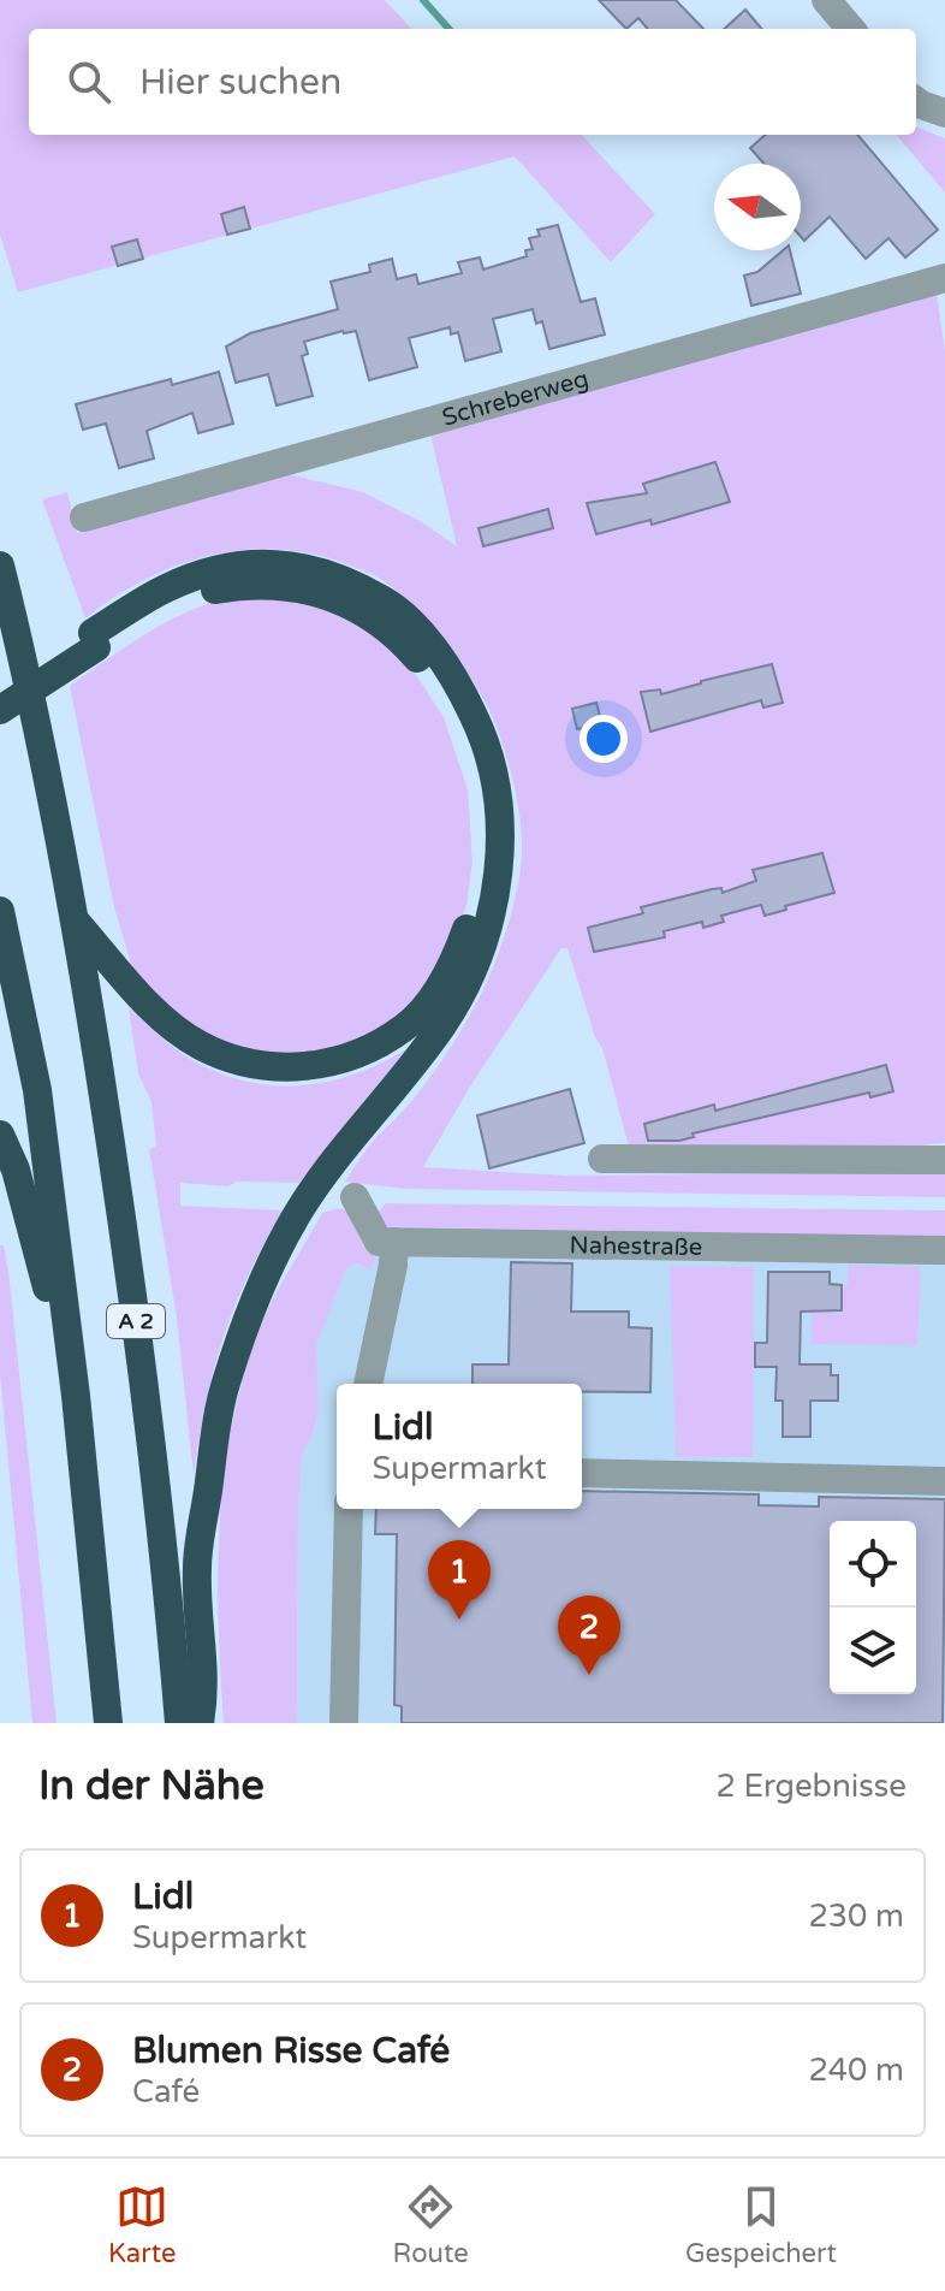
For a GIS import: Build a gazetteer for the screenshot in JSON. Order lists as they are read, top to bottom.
{
  "streets": {
    "highway": ["A 2"],
    "street": ["Schreberweg", "Nahestraße"]
  },
  "north": "left",
  "page": {
    "search": "Hier suchen",
    "popup": ["Lidl", "Supermarkt"],
    "pins": ["1", "2"],
    "heading": ["In der Nähe", "2 Ergebnisse"],
    "list": [
      {
        "mark": "1",
        "name": "Lidl",
        "note": "Supermarkt",
        "value": "230 m"
      },
      {
        "mark": "2",
        "name": "Blumen Risse Café",
        "note": "Café",
        "value": "240 m"
      }
    ],
    "nav": ["Karte", "Route", "Gespeichert"]
  }
}
